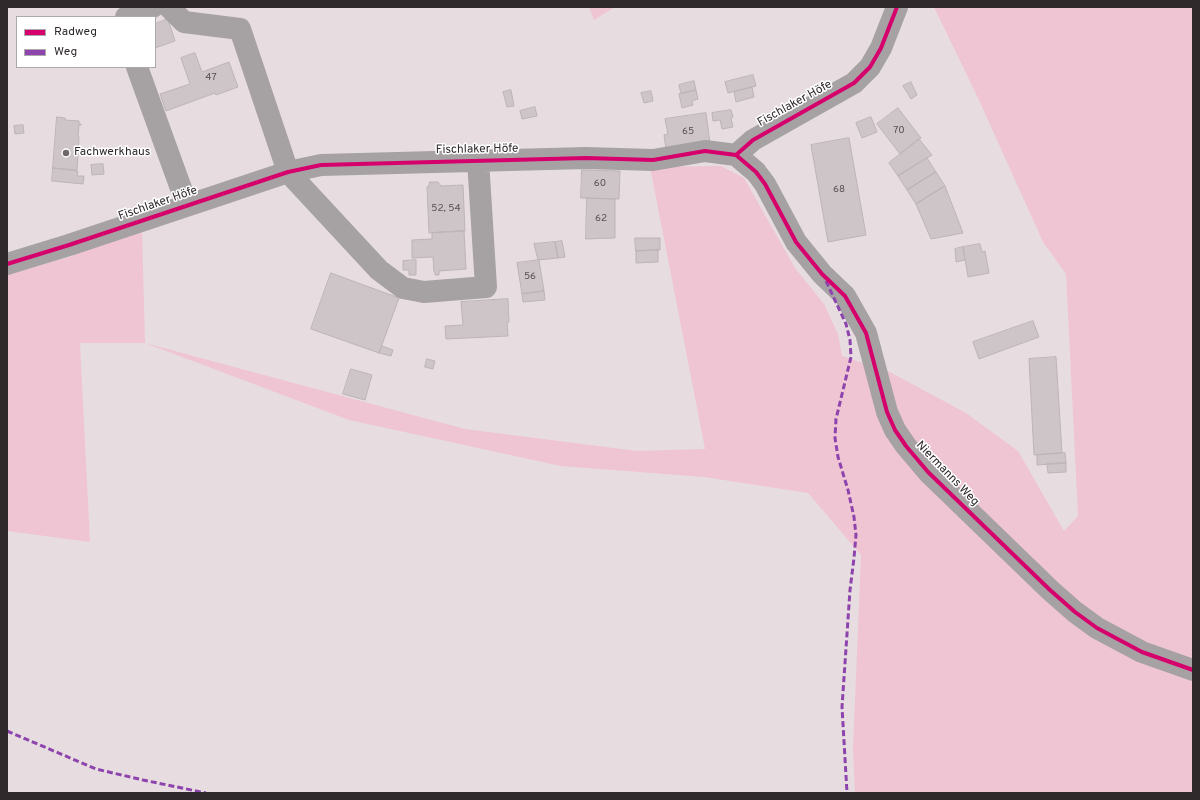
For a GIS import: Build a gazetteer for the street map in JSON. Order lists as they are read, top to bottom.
{
  "streets": {
    "street": ["Fischlaker Höfe", "Niermanns Weg"]
  },
  "crossings": [
    ["Fischlaker Höfe", "Niermanns Weg"]
  ],
  "places": ["Fachwerkhaus"],
  "house_numbers": [
    "47",
    "70",
    "65",
    "60",
    "68",
    "52, 54",
    "62",
    "56"
  ],
  "legend": ["Radweg", "Weg"]
}
